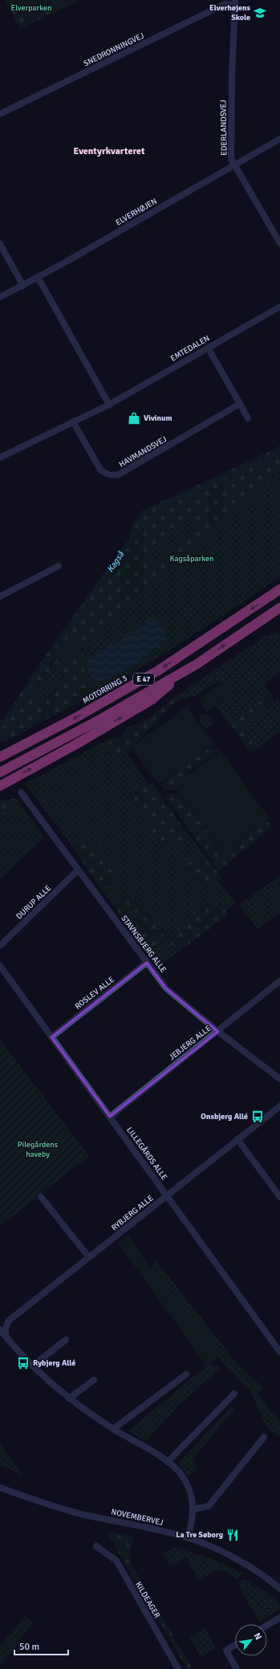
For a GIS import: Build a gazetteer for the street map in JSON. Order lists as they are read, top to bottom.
{
  "streets": {
    "highway": ["E 47", "MOTORRING 3"],
    "street": [
      "SNEDRONNINGVEJ",
      "EDERLANDSVEJ",
      "ELVERHØJEN",
      "EMTEDALEN",
      "HAVMANDSVEJ",
      "DURUP ALLE",
      "STAVNSBJERG ALLE",
      "ROSLEV ALLE",
      "JEBJERG ALLE",
      "LILLEGÅRDS ALLE",
      "RYBJERG ALLE",
      "NOVEMBERVEJ",
      "KILDEAGER"
    ]
  },
  "crossings": [
    ["SNEDRONNINGVEJ", "EDERLANDSVEJ"],
    ["EDERLANDSVEJ", "ELVERHØJEN"],
    ["EMTEDALEN", "HAVMANDSVEJ"],
    ["DURUP ALLE", "STAVNSBJERG ALLE"],
    ["STAVNSBJERG ALLE", "ROSLEV ALLE"],
    ["STAVNSBJERG ALLE", "JEBJERG ALLE"],
    ["ROSLEV ALLE", "LILLEGÅRDS ALLE"],
    ["JEBJERG ALLE", "LILLEGÅRDS ALLE"],
    ["LILLEGÅRDS ALLE", "RYBJERG ALLE"]
  ],
  "districts": ["Eventyrkvarteret"],
  "water": ["Kagså"],
  "parks": ["Elverparken", "Kagsåparken", "Pilegårdens haveby"],
  "places": {
    "school or university": ["Elverhøjens Skole"],
    "shop": ["Vivinum"],
    "bus stop": ["Onsbjerg Allé", "Rybjerg Allé"],
    "restaurant": ["La Tre Søborg"]
  },
  "scale_bar": "50 m",
  "north": "top right"
}
